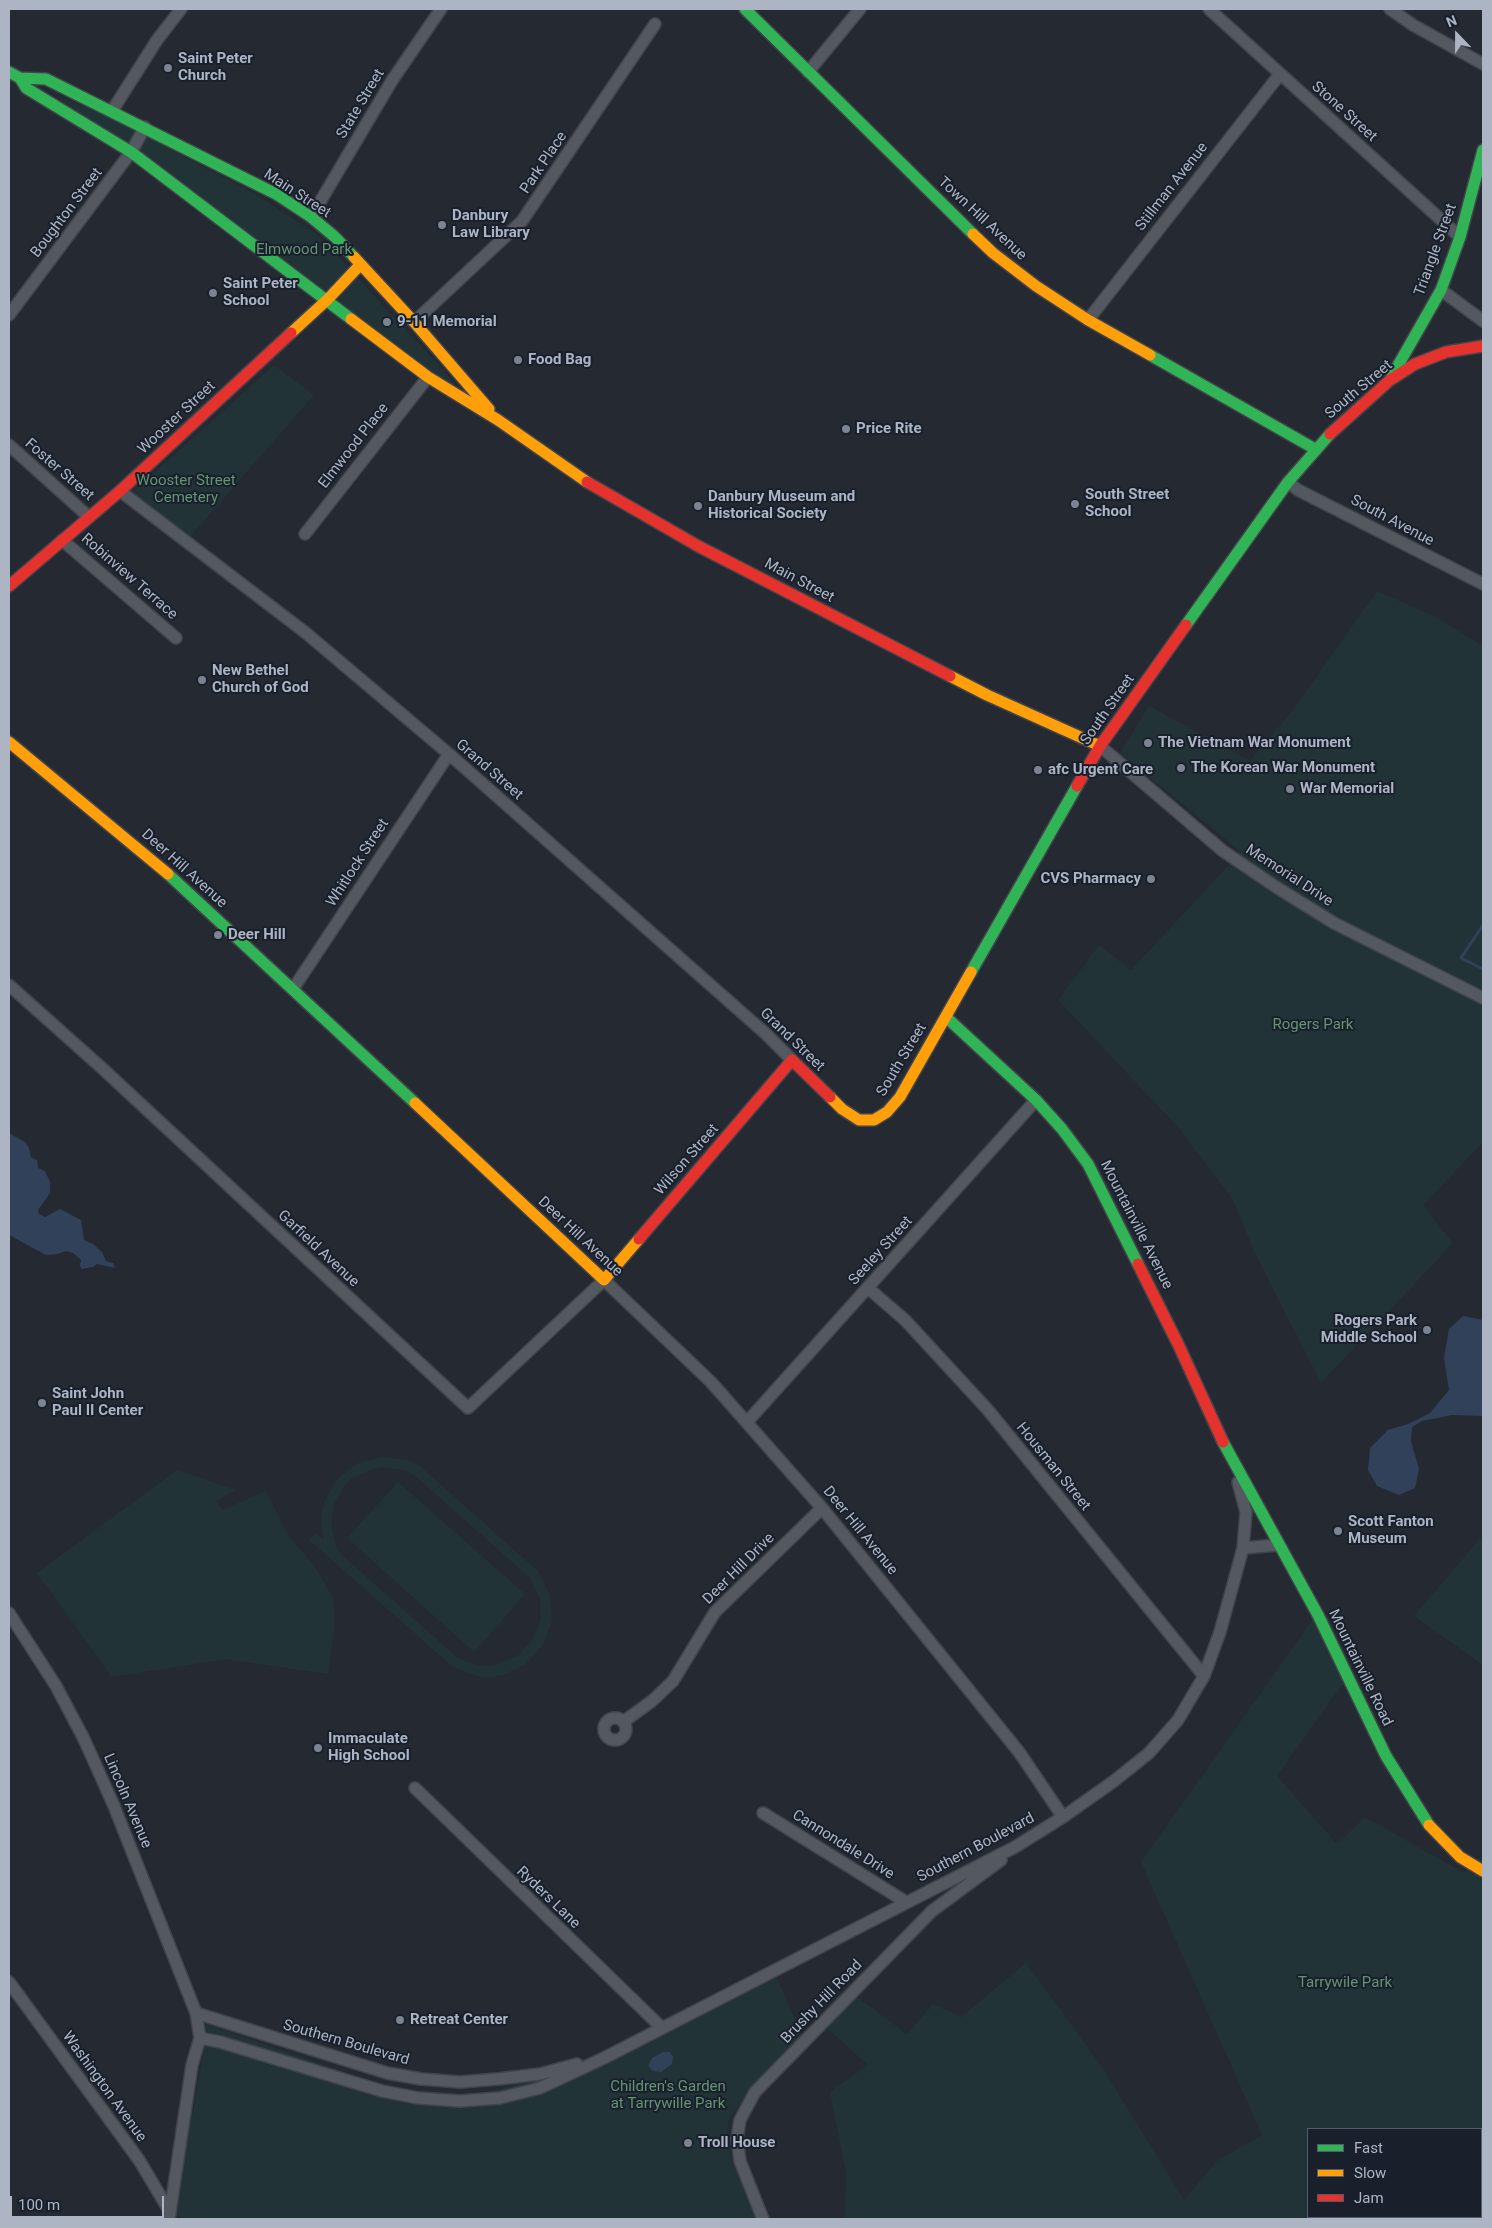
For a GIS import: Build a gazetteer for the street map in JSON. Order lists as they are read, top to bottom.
{
  "streets": {
    "street": [
      "State Street",
      "Stone Street",
      "Park Place",
      "Stillman Avenue",
      "Main Street",
      "Boughton Street",
      "Town Hill Avenue",
      "Triangle Street",
      "South Street",
      "Wooster Street",
      "Elmwood Place",
      "Foster Street",
      "South Avenue",
      "Robinview Terrace",
      "Grand Street",
      "Whitlock Street",
      "Deer Hill Avenue",
      "Memorial Drive",
      "Wilson Street",
      "Mountainville Avenue",
      "Garfield Avenue",
      "Seeley Street",
      "Housman Street",
      "Deer Hill Drive",
      "Mountainville Road",
      "Lincoln Avenue",
      "Cannondale Drive",
      "Southern Boulevard",
      "Ryders Lane",
      "Brushy Hill Road",
      "Washington Avenue"
    ]
  },
  "crossings": [
    ["State Street", "Main Street"],
    ["Stone Street", "Stillman Avenue"],
    ["Stone Street", "Triangle Street"],
    ["Park Place", "Main Street"],
    ["Stillman Avenue", "Town Hill Avenue"],
    ["Main Street", "Boughton Street"],
    ["Main Street", "South Street"],
    ["Main Street", "Wooster Street"],
    ["Main Street", "Elmwood Place"],
    ["Main Street", "Memorial Drive"],
    ["Town Hill Avenue", "South Street"],
    ["Triangle Street", "South Street"],
    ["South Street", "South Avenue"],
    ["South Street", "Grand Street"],
    ["South Street", "Memorial Drive"],
    ["South Street", "Mountainville Avenue"],
    ["Wooster Street", "Foster Street"],
    ["Wooster Street", "Robinview Terrace"],
    ["Wooster Street", "Grand Street"],
    ["Grand Street", "Whitlock Street"],
    ["Grand Street", "Wilson Street"],
    ["Whitlock Street", "Deer Hill Avenue"],
    ["Deer Hill Avenue", "Wilson Street"],
    ["Deer Hill Avenue", "Garfield Avenue"],
    ["Deer Hill Avenue", "Seeley Street"],
    ["Deer Hill Avenue", "Deer Hill Drive"],
    ["Deer Hill Avenue", "Southern Boulevard"],
    ["Wilson Street", "Garfield Avenue"],
    ["Mountainville Avenue", "Seeley Street"],
    ["Mountainville Avenue", "Mountainville Road"],
    ["Mountainville Avenue", "Southern Boulevard"],
    ["Seeley Street", "Housman Street"],
    ["Housman Street", "Southern Boulevard"],
    ["Mountainville Road", "Southern Boulevard"],
    ["Lincoln Avenue", "Southern Boulevard"],
    ["Cannondale Drive", "Southern Boulevard"],
    ["Southern Boulevard", "Ryders Lane"],
    ["Southern Boulevard", "Brushy Hill Road"]
  ],
  "parks": [
    "Elmwood Park",
    "Wooster Street Cemetery",
    "Rogers Park",
    "Tarrywile Park",
    "Children's Garden at Tarrywille Park"
  ],
  "places": [
    "Saint Peter Church",
    "Danbury Law Library",
    "Saint Peter School",
    "9-11 Memorial",
    "Food Bag",
    "Price Rite",
    "South Street School",
    "Danbury Museum and Historical Society",
    "New Bethel Church of God",
    "The Vietnam War Monument",
    "The Korean War Monument",
    "afc Urgent Care",
    "War Memorial",
    "CVS Pharmacy",
    "Deer Hill",
    "Rogers Park Middle School",
    "Saint John Paul II Center",
    "Scott Fanton Museum",
    "Immaculate High School",
    "Retreat Center",
    "Troll House"
  ],
  "legend": ["Fast", "Slow", "Jam"],
  "scale_bar": "100 m",
  "north": "top"
}
